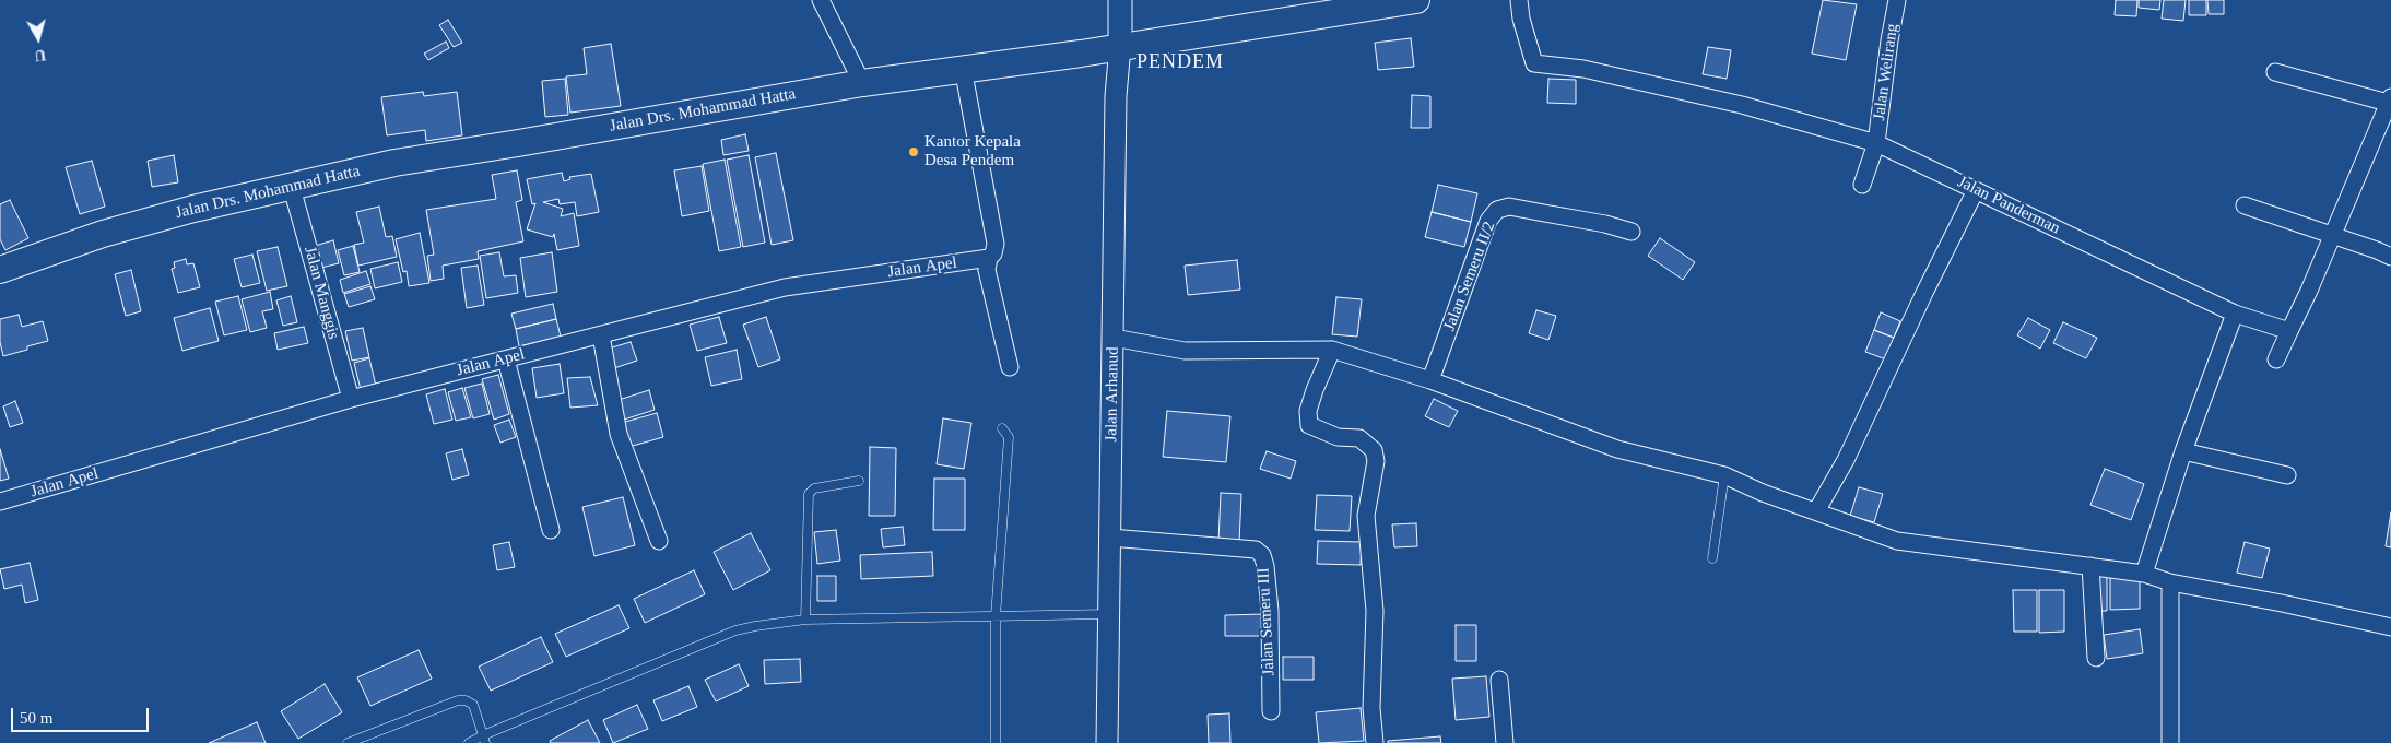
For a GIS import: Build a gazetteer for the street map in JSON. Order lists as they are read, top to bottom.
{
  "streets": {
    "main road": ["Jalan Drs. Mohammad Hatta"],
    "street": [
      "Jalan Welirang",
      "Jalan Panderman",
      "Jalan Apel",
      "Jalan Semeru II/2",
      "Jalan Manggis",
      "Jalan Arhanud",
      "Jalan Semeru III"
    ]
  },
  "crossings": [
    ["Jalan Welirang", "Jalan Panderman"],
    ["Jalan Drs. Mohammad Hatta", "Jalan Manggis"],
    ["Jalan Drs. Mohammad Hatta", "Jalan Arhanud"],
    ["Jalan Apel", "Jalan Manggis"],
    ["Jalan Arhanud", "Jalan Semeru III"]
  ],
  "districts": ["PENDEM"],
  "places": ["Kantor Kepala Desa Pendem"],
  "scale_bar": "50 m",
  "north": "bottom"
}
